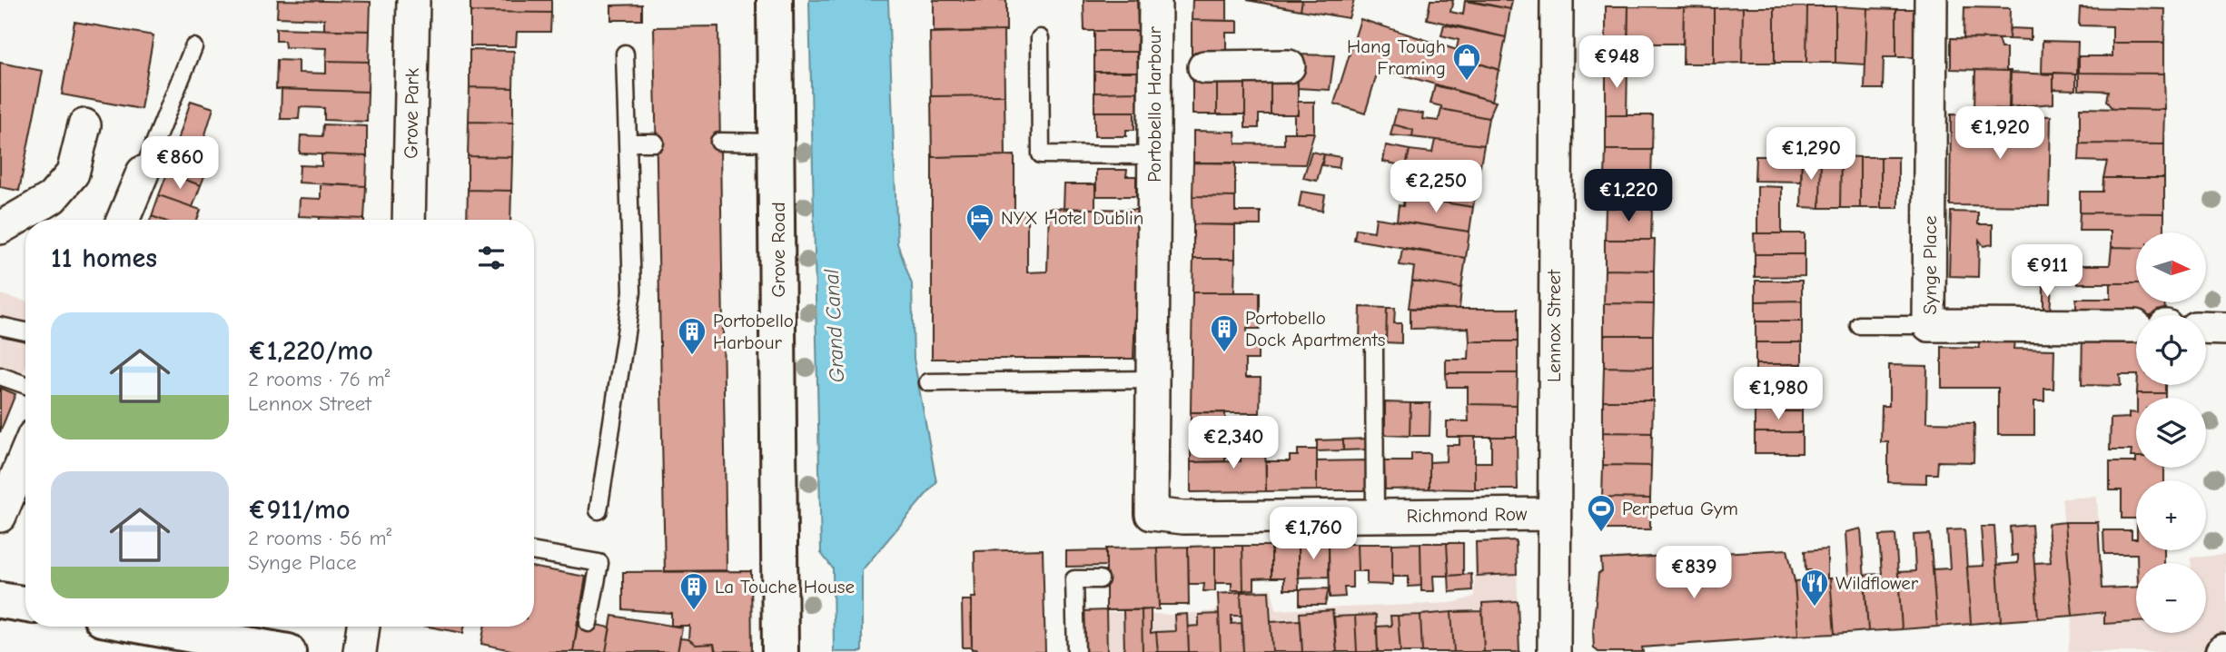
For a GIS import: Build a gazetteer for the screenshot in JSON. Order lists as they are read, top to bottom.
{
  "streets": {
    "main road": ["Grove Road"],
    "street": [
      "Portobello Harbour",
      "Grove Park",
      "Synge Place",
      "Lennox Street",
      "Richmond Row"
    ]
  },
  "crossings": [
    ["Portobello Harbour", "Richmond Row"],
    ["Lennox Street", "Richmond Row"]
  ],
  "water": ["Grand Canal"],
  "places": {
    "shop": ["Hang Tough Framing"],
    "hotel": ["NYX Hotel Dublin"],
    "building": ["Portobello Dock Apartments", "Portobello Harbour", "La Touche House"],
    "sports": ["Perpetua Gym"],
    "restaurant": ["Wildflower"]
  },
  "north": "right",
  "page": {
    "price": [
      "€948",
      "€1,920",
      "€1,290",
      "€860",
      "€2,250",
      "€1,220",
      "€911",
      "€1,980",
      "€2,340",
      "€1,760",
      "€839"
    ],
    "heading": "11 homes",
    "map_buttons": ["+", "−"],
    "list": [
      {
        "name": "€1,220/mo",
        "note": "2 rooms · 76 m² · Lennox Street"
      },
      {
        "name": "€911/mo",
        "note": "2 rooms · 56 m² · Synge Place"
      }
    ]
  }
}
